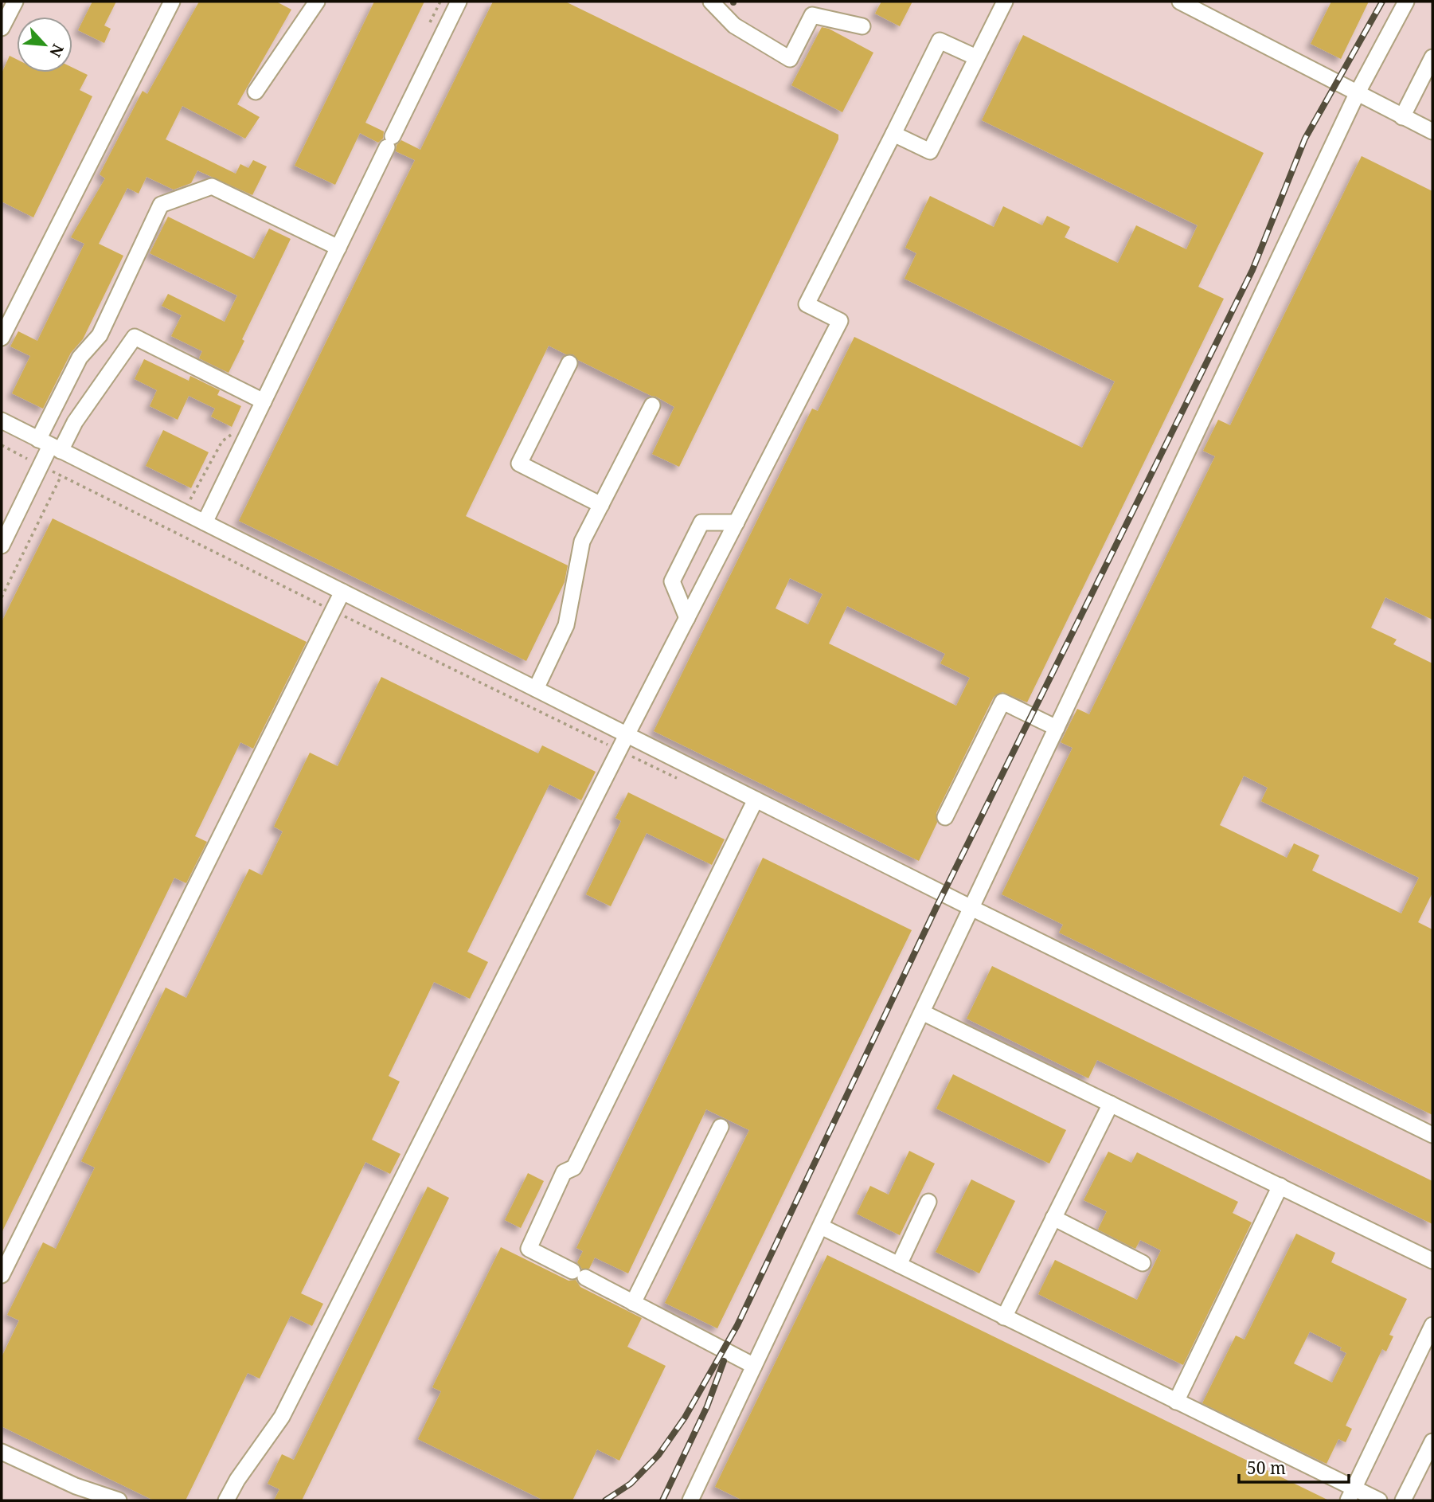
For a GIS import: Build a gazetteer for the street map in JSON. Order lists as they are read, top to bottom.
{
  "scale_bar": "50 m",
  "north": "bottom right"
}
